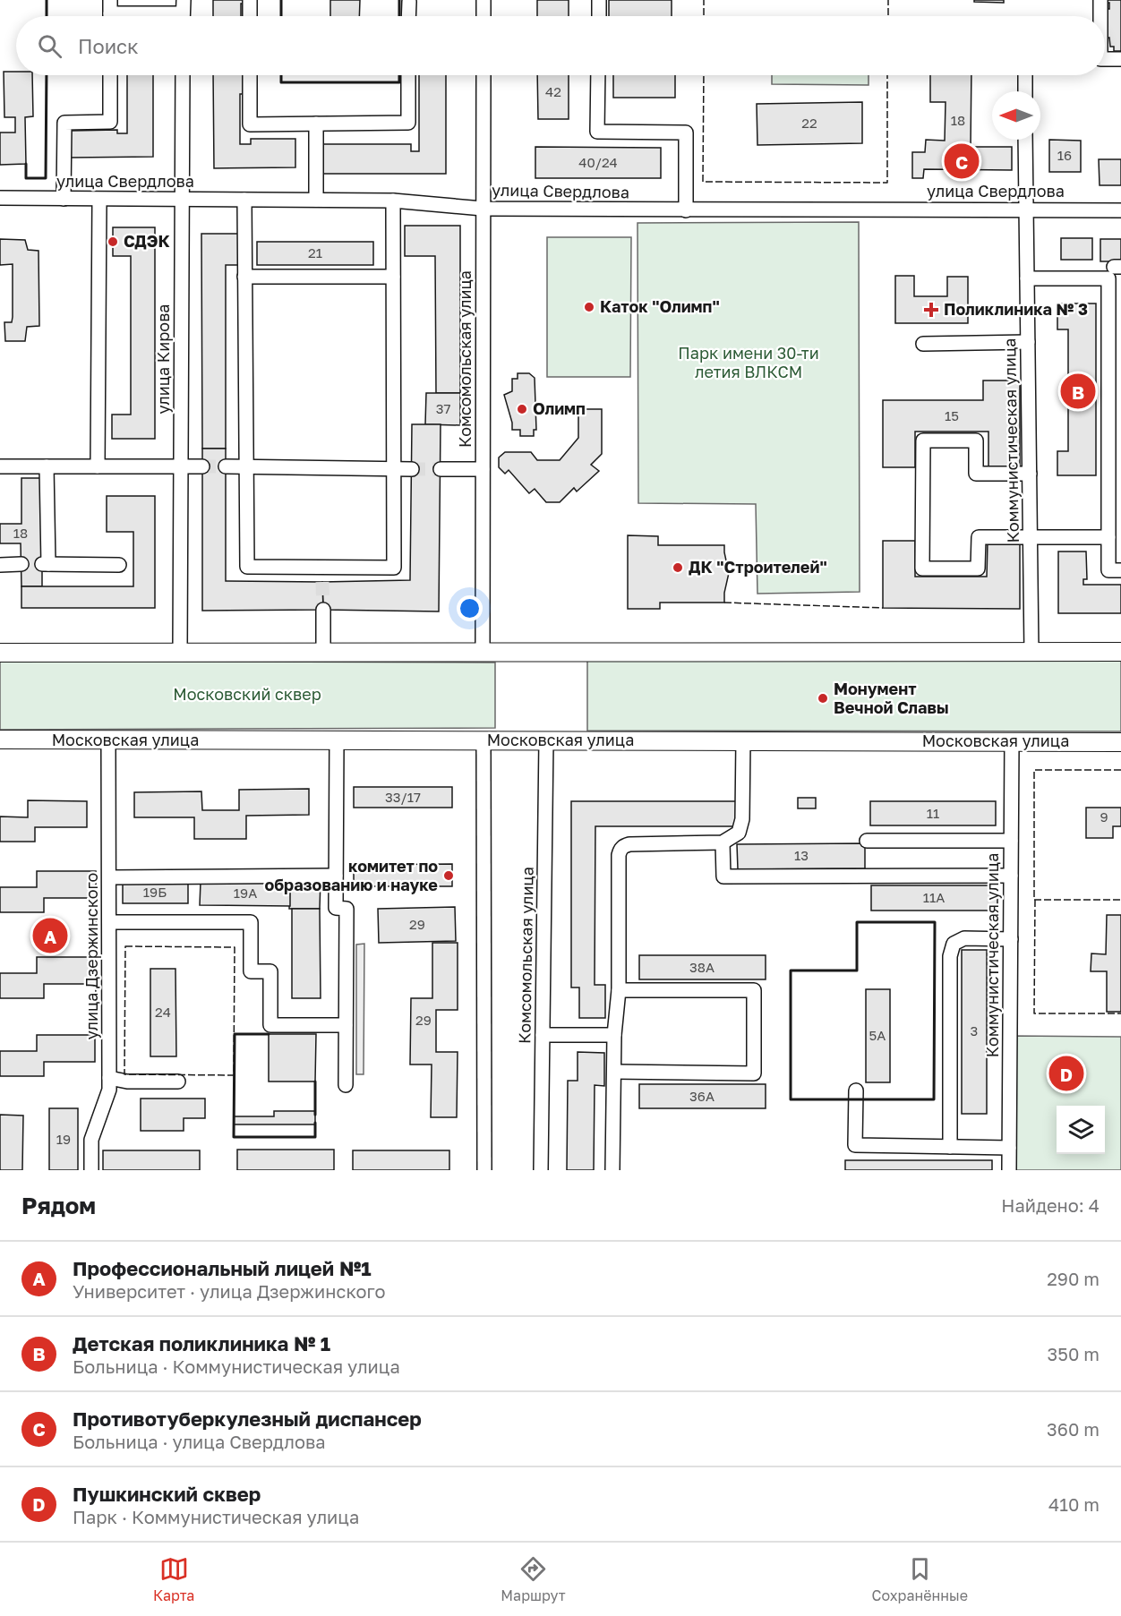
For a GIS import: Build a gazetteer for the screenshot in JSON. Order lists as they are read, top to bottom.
{
  "streets": {
    "main road": ["Московская улица"],
    "street": [
      "улица Свердлова",
      "улица Кирова",
      "Комсомольская улица",
      "Коммунистическая улица",
      "улица Дзержинского"
    ]
  },
  "crossings": [
    ["улица Свердлова", "улица Кирова"],
    ["улица Свердлова", "Комсомольская улица"],
    ["улица Свердлова", "Коммунистическая улица"],
    ["Комсомольская улица", "Московская улица"],
    ["Коммунистическая улица", "Московская улица"],
    ["Московская улица", "улица Дзержинского"]
  ],
  "parks": ["Парк имени 30-ти летия ВЛКСМ", "Московский сквер"],
  "places": {
    "other": [
      "СДЭК",
      "Каток \"Олимп\"",
      "Олимп",
      "ДК \"Строителей\"",
      "Монумент Вечной Славы",
      "комитет по образованию и науке"
    ],
    "health": ["Поликлиника № 3"]
  },
  "house_numbers": [
    "42",
    "18",
    "22",
    "16",
    "40/24",
    "21",
    "37",
    "15",
    "18",
    "33/17",
    "11",
    "9",
    "13",
    "19Б",
    "19А",
    "11А",
    "29",
    "38А",
    "24",
    "29",
    "3",
    "5А",
    "36А",
    "19"
  ],
  "north": "left",
  "page": {
    "search": "Поиск",
    "pins": [
      "C",
      "B",
      "A",
      "D"
    ],
    "heading": ["Рядом", "Найдено: 4"],
    "list": [
      {
        "mark": "A",
        "name": "Профессиональный лицей №1",
        "note": "Университет · улица Дзержинского",
        "value": "290 m"
      },
      {
        "mark": "B",
        "name": "Детская поликлиника № 1",
        "note": "Больница · Коммунистическая улица",
        "value": "350 m"
      },
      {
        "mark": "C",
        "name": "Противотуберкулезный диспансер",
        "note": "Больница · улица Свердлова",
        "value": "360 m"
      },
      {
        "mark": "D",
        "name": "Пушкинский сквер",
        "note": "Парк · Коммунистическая улица",
        "value": "410 m"
      }
    ],
    "nav": ["Карта", "Маршрут", "Сохранённые"]
  }
}
